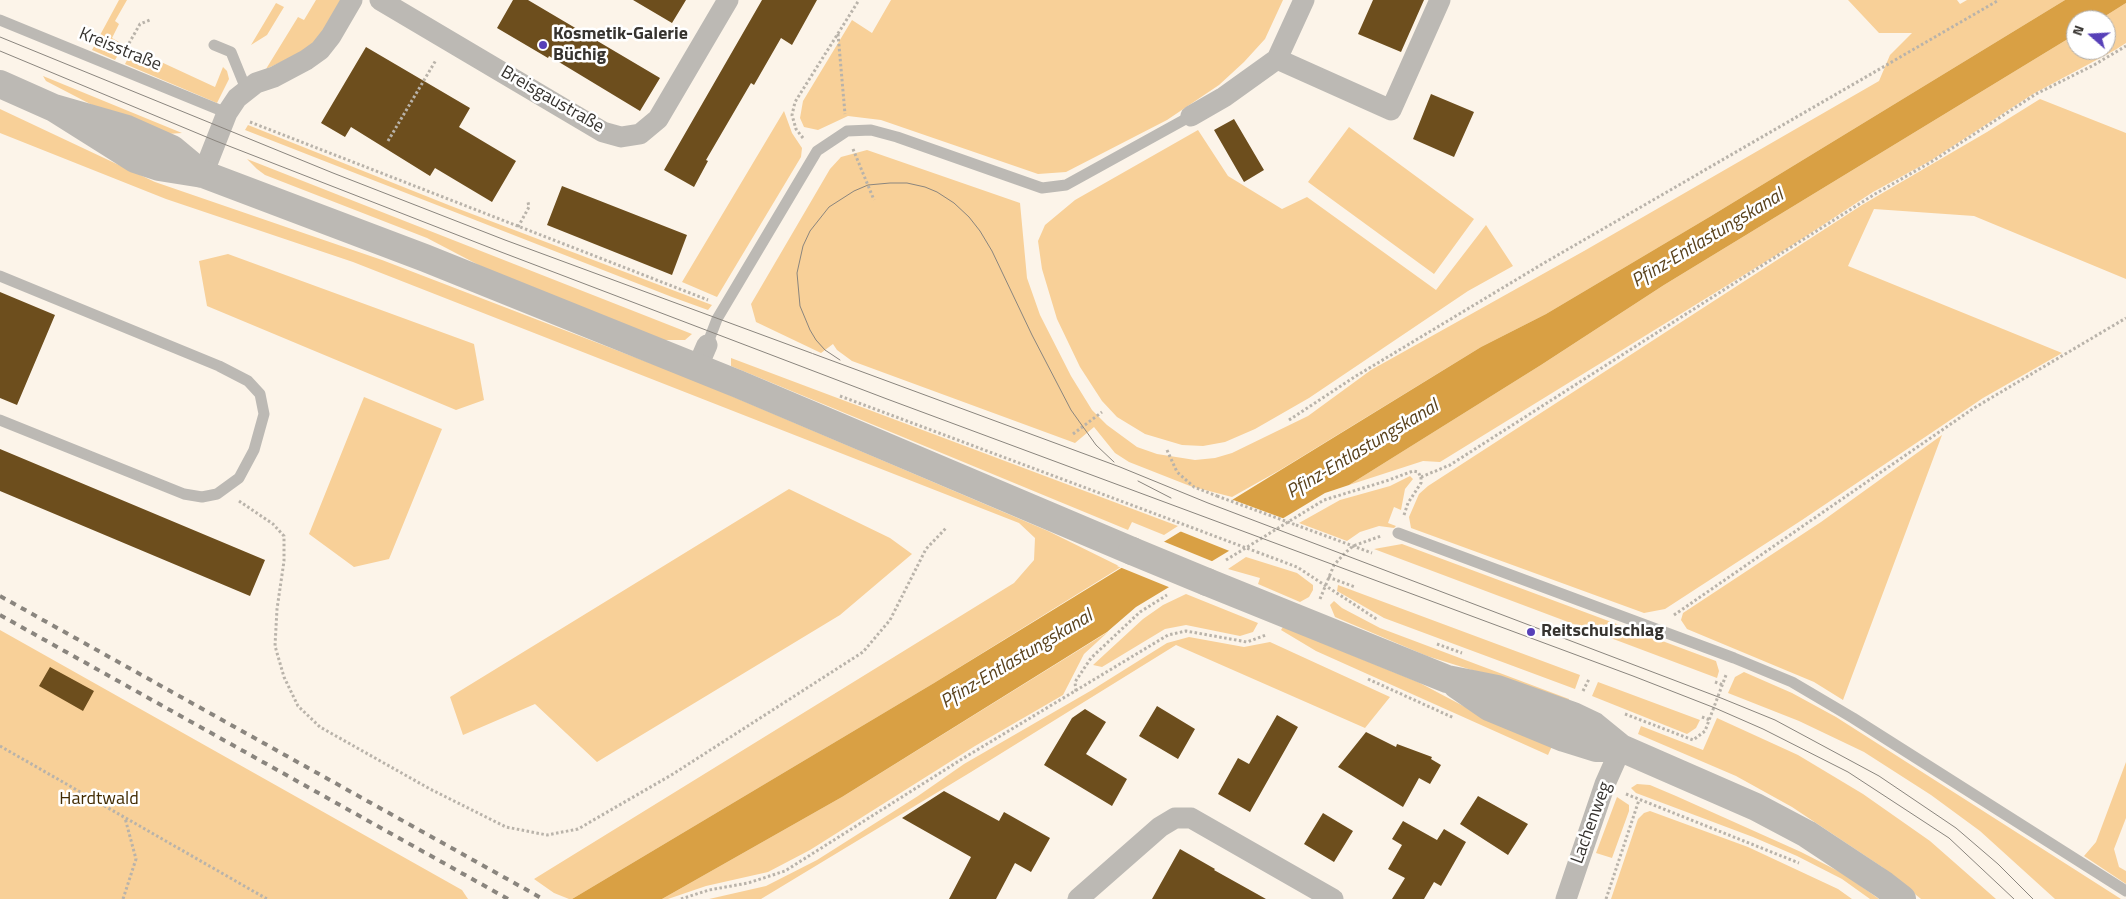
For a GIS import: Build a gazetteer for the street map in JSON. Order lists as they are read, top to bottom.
{
  "streets": {
    "street": ["Breisgaustraße", "Lachenweg"],
    "lane": ["Kreisstraße"]
  },
  "water": ["Pfinz-Entlastungskanal"],
  "parks": ["Hardtwald"],
  "places": ["Kosmetik-Galerie Büchig", "Reitschulschlag"],
  "north": "left"
}
